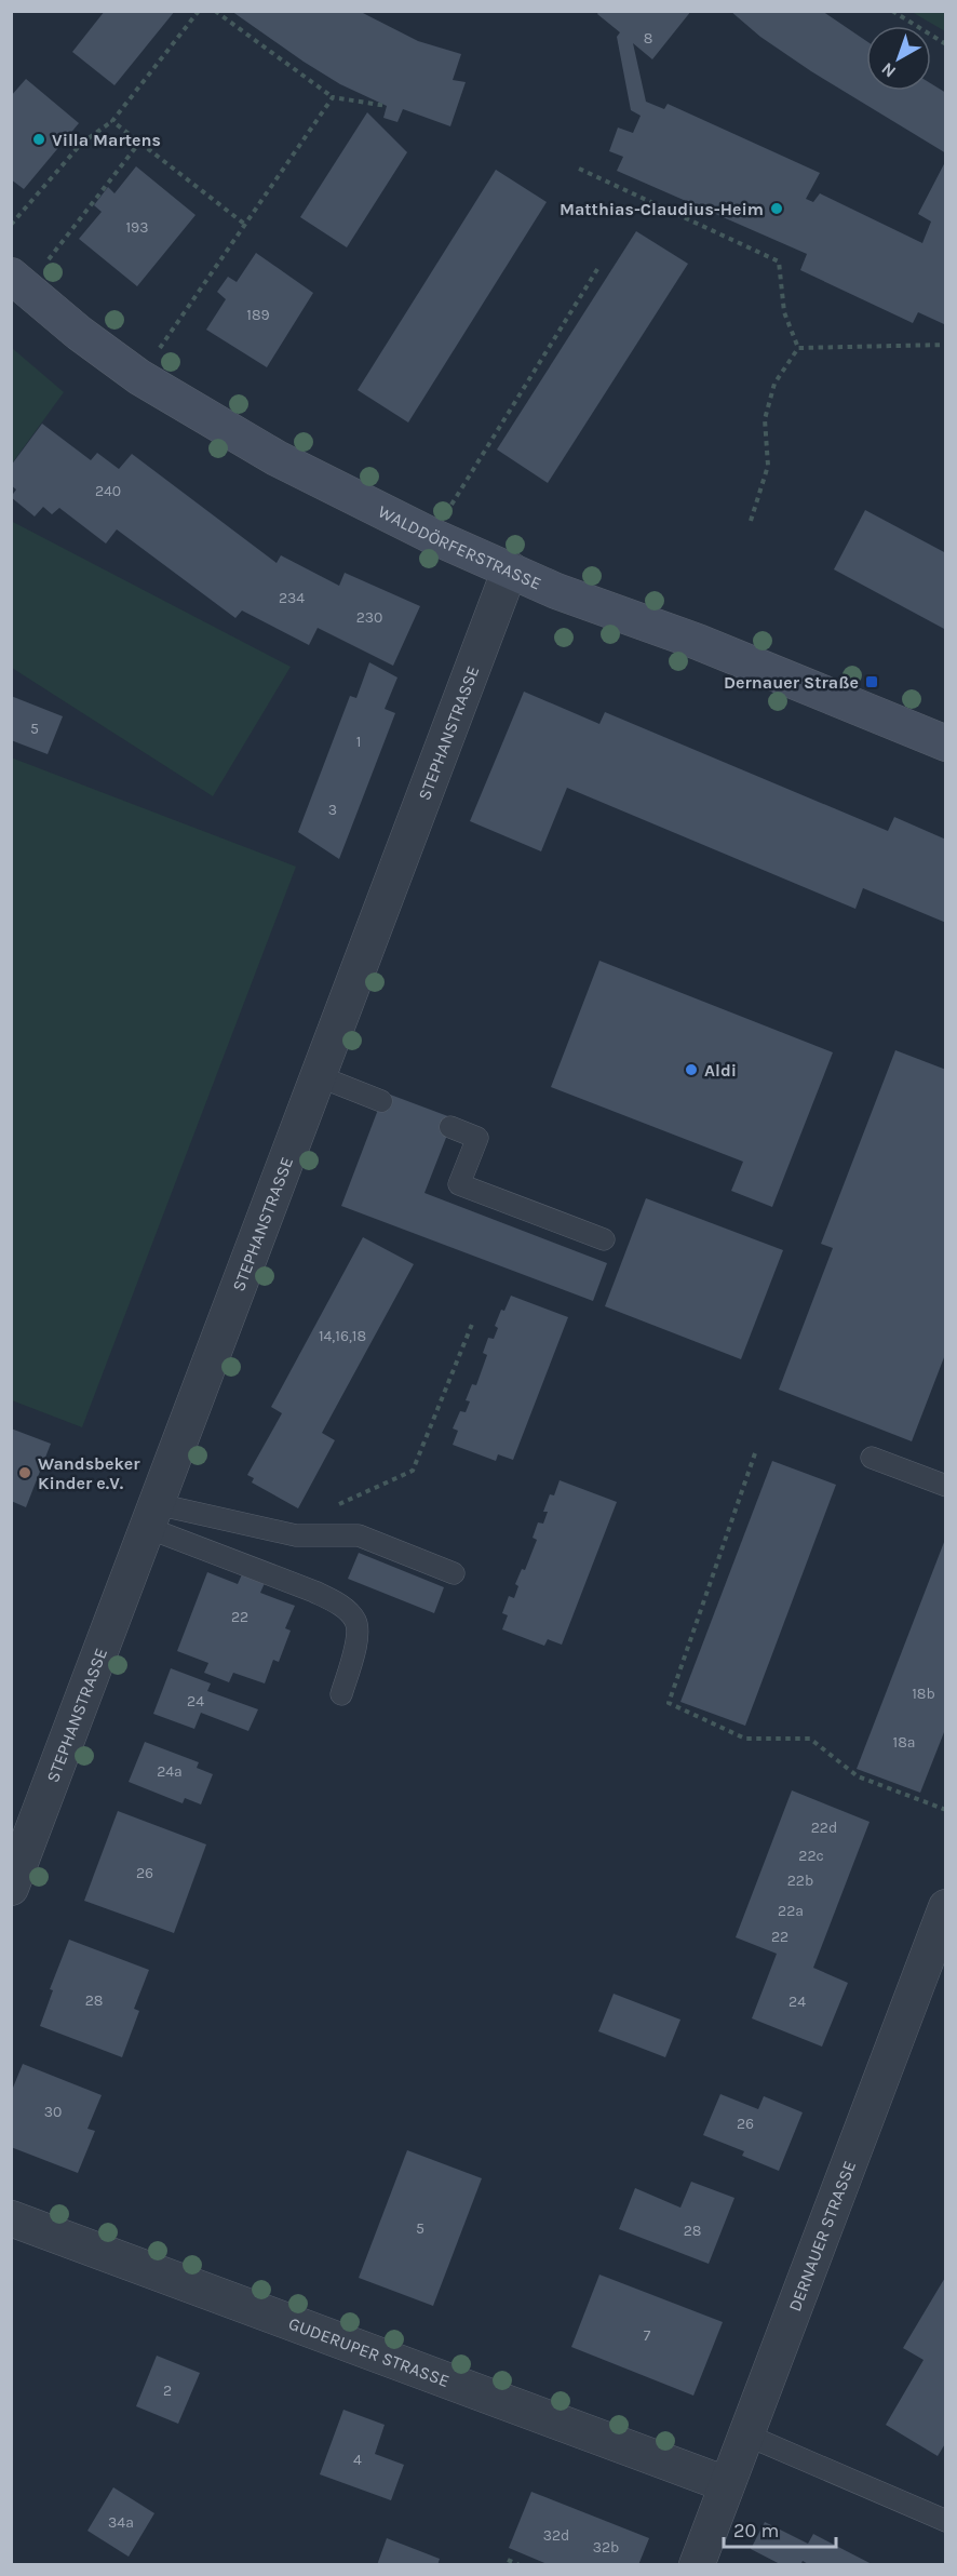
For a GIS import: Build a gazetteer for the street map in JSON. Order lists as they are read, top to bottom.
{
  "streets": {
    "street": [
      "WALDDÖRFERSTRASSE",
      "STEPHANSTRASSE",
      "DERNAUER STRASSE",
      "GUDERUPER STRASSE"
    ]
  },
  "crossings": [
    ["WALDDÖRFERSTRASSE", "STEPHANSTRASSE"],
    ["DERNAUER STRASSE", "GUDERUPER STRASSE"]
  ],
  "places": {
    "other": [
      "Villa Martens",
      "Matthias-Claudius-Heim",
      "Aldi",
      "Wandsbeker Kinder e.V."
    ],
    "transit": ["Dernauer Straße"]
  },
  "house_numbers": [
    "8",
    "193",
    "189",
    "240",
    "234",
    "230",
    "5",
    "1",
    "3",
    "14,16,18",
    "22",
    "18b",
    "24",
    "18a",
    "24a",
    "22d",
    "22c",
    "26",
    "22b",
    "22a",
    "22",
    "28",
    "24",
    "30",
    "26",
    "5",
    "28",
    "7",
    "2",
    "4",
    "34a",
    "32d",
    "32b"
  ],
  "scale_bar": "20 m",
  "north": "bottom left"
}
